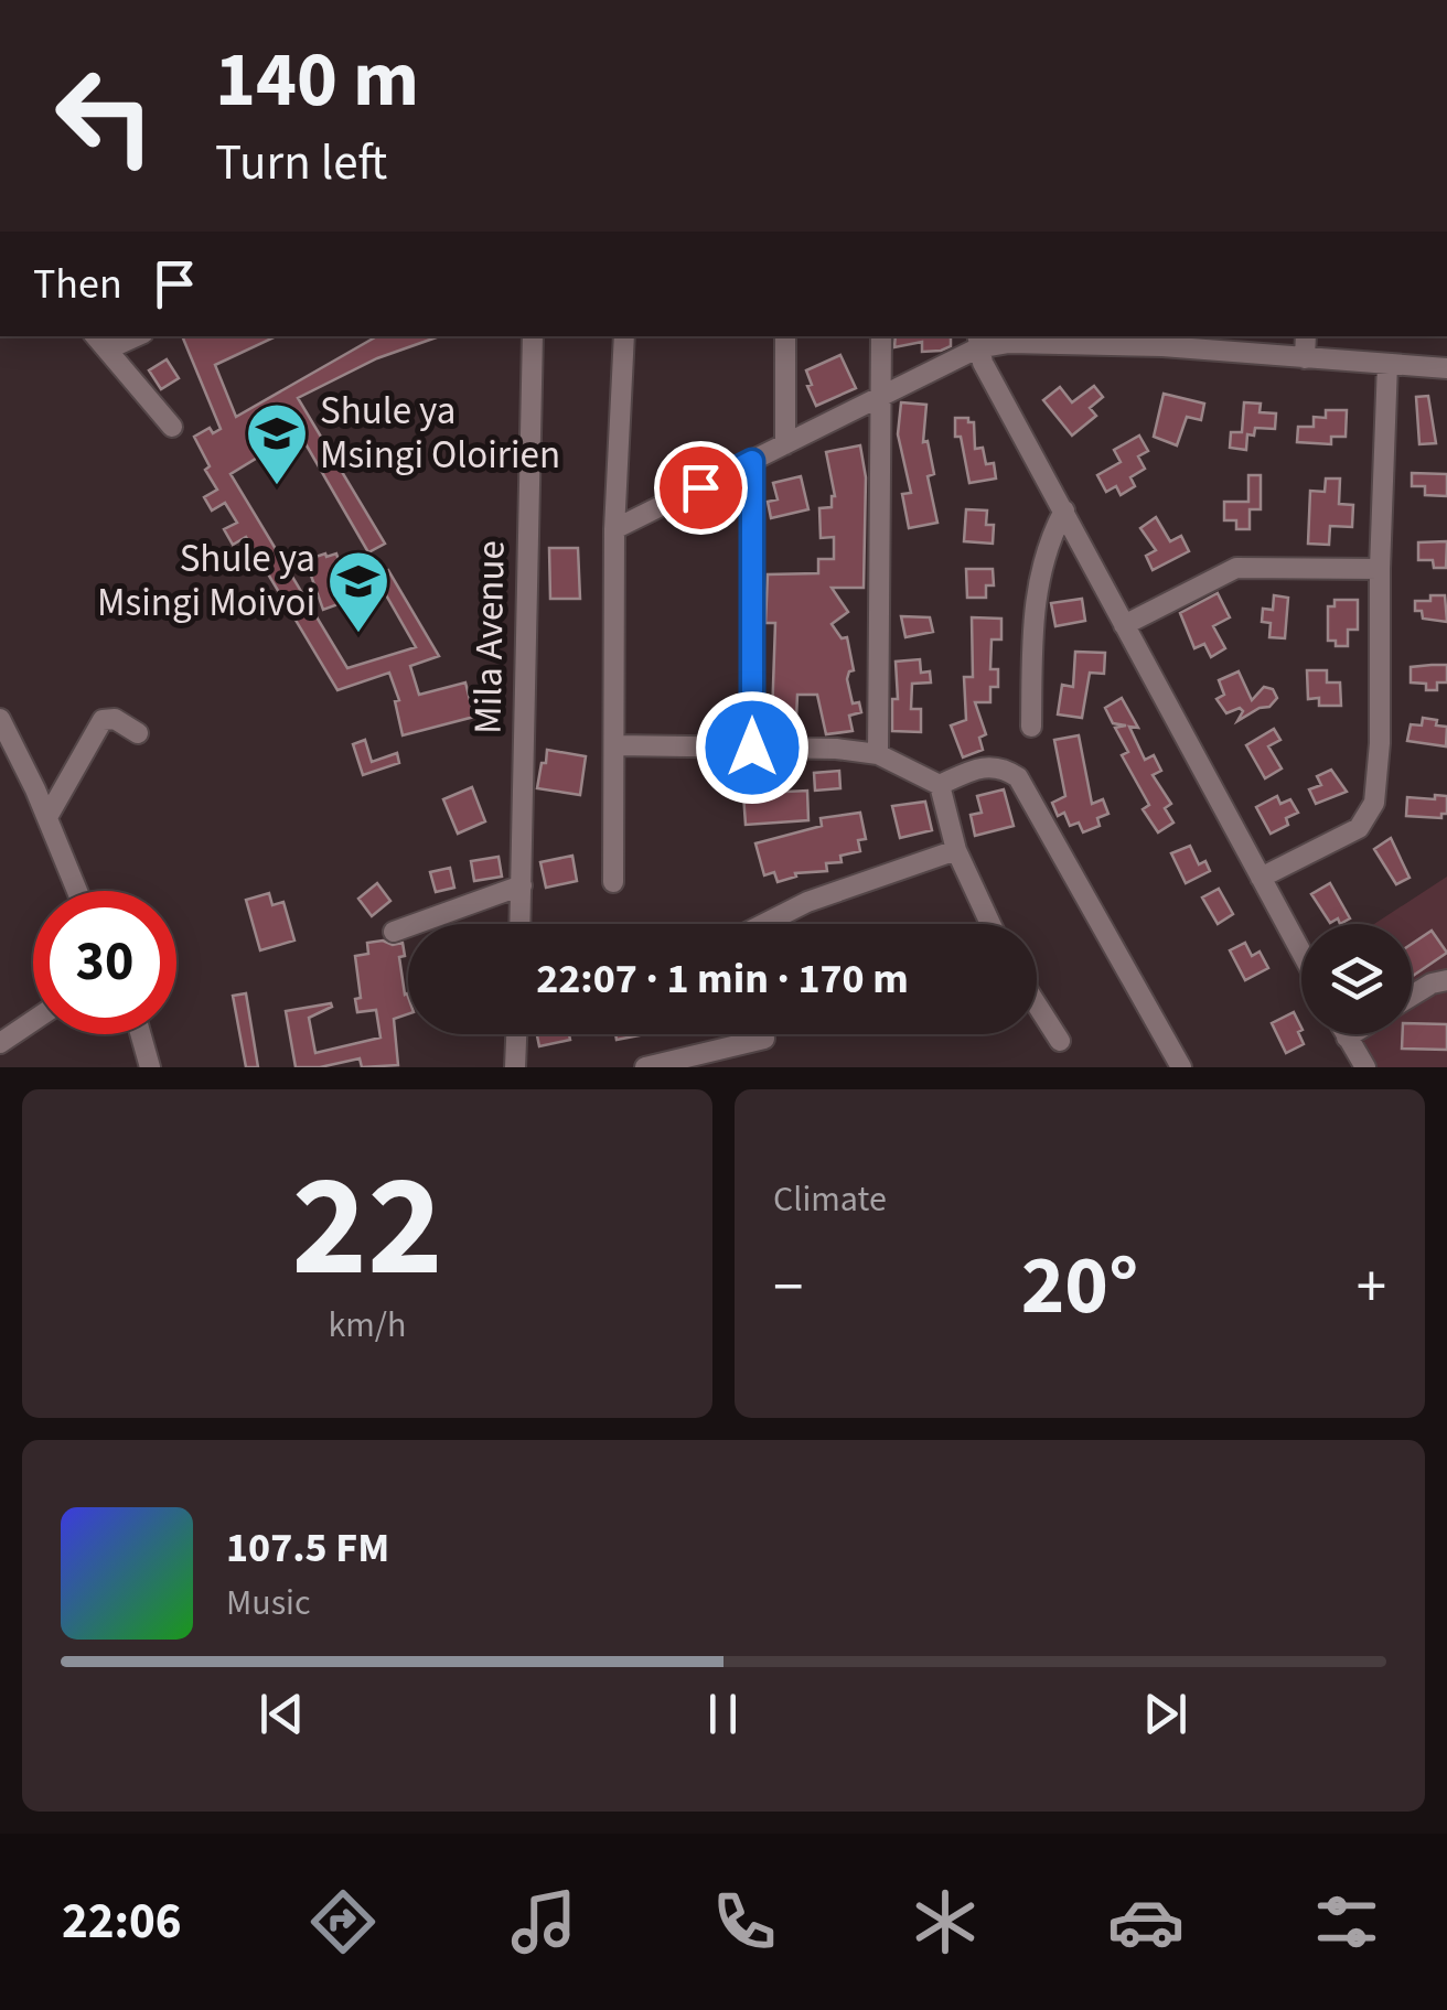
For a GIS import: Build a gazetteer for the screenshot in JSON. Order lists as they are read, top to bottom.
{
  "streets": {
    "street": ["Mila Avenue"]
  },
  "places": {
    "school or university": ["Shule ya Msingi Oloirien", "Shule ya Msingi Moivoi"]
  },
  "page": {
    "turn": ["140 m", "Turn left"],
    "then": "Then",
    "limit": "30",
    "trip": "22:07 · 1 min · 170 m",
    "tile": [
      ["22", "km/h"],
      "Climate"
    ],
    "heat": ["−", "20°", "+"],
    "song": ["107.5 FM", "Music"],
    "tabs": "22:06"
  }
}
